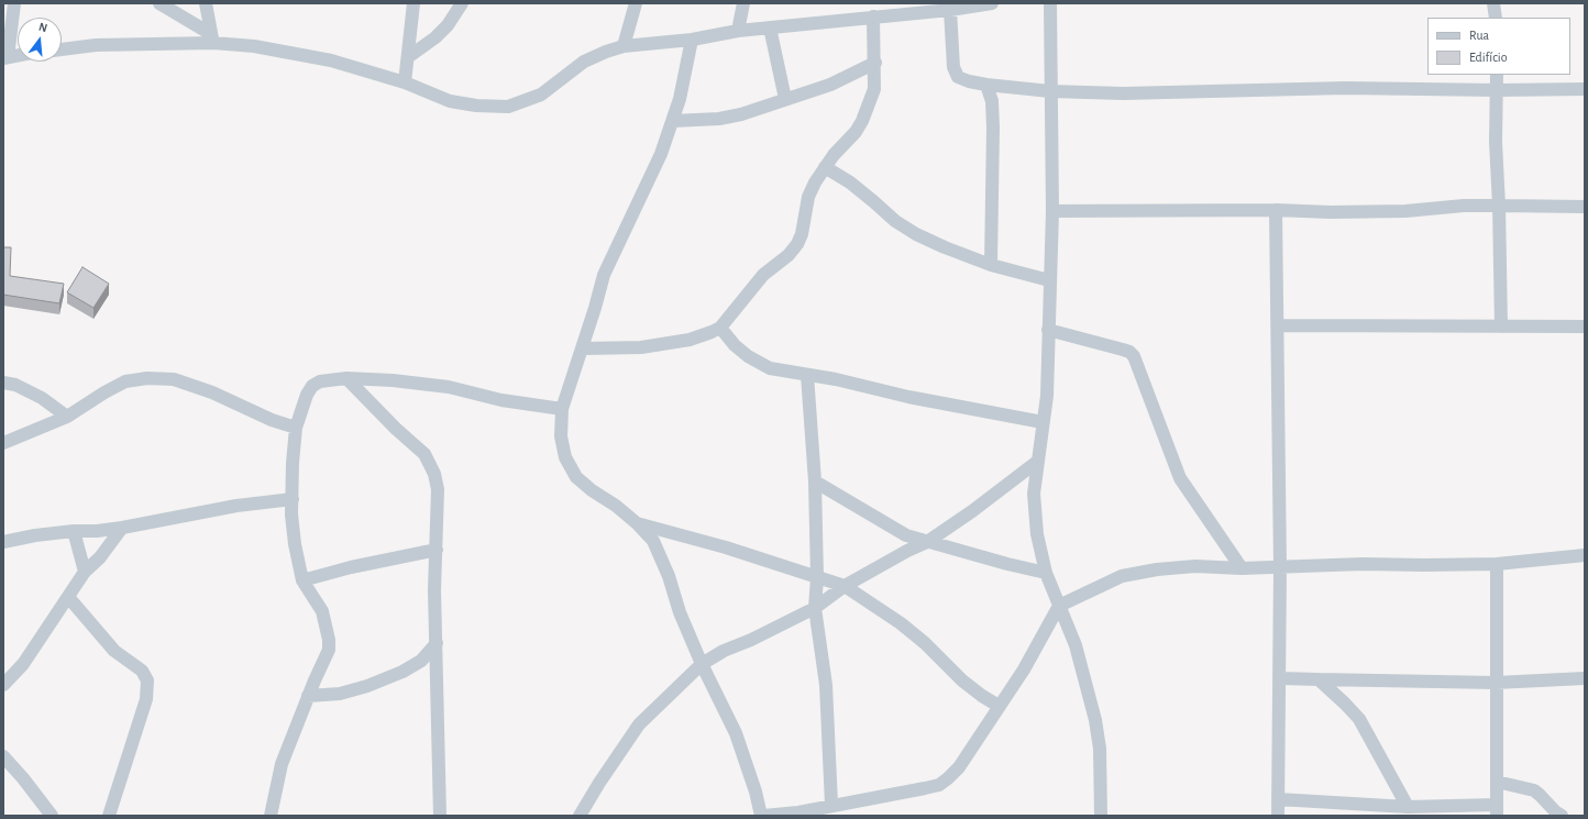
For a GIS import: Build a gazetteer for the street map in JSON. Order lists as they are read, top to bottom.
{
  "legend": ["Rua", "Edifício"],
  "north": "top"
}
